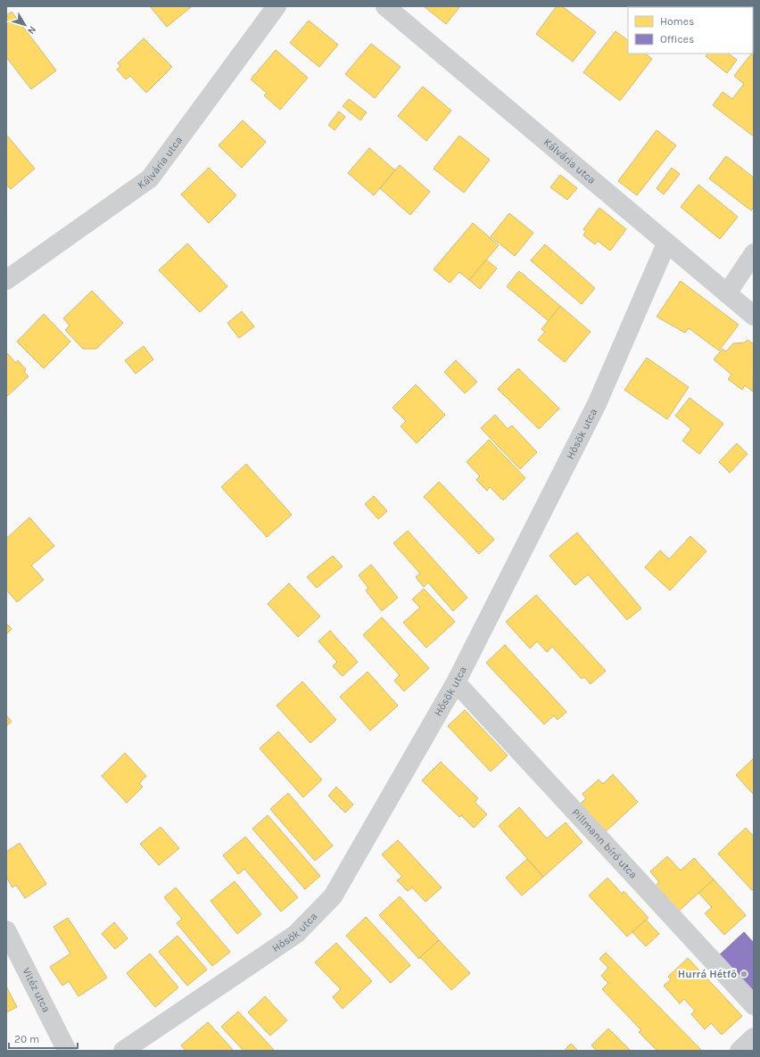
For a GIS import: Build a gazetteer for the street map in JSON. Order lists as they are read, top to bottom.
{
  "streets": {
    "street": [
      "Kálvária utca",
      "Hősök utca",
      "Pillmann bíró utca",
      "Vitéz utca"
    ]
  },
  "crossings": [
    ["Kálvária utca", "Hősök utca"],
    ["Hősök utca", "Pillmann bíró utca"]
  ],
  "places": ["Hurrá Hétfő"],
  "legend": ["Homes", "Offices"],
  "scale_bar": "20 m",
  "north": "bottom right"
}
